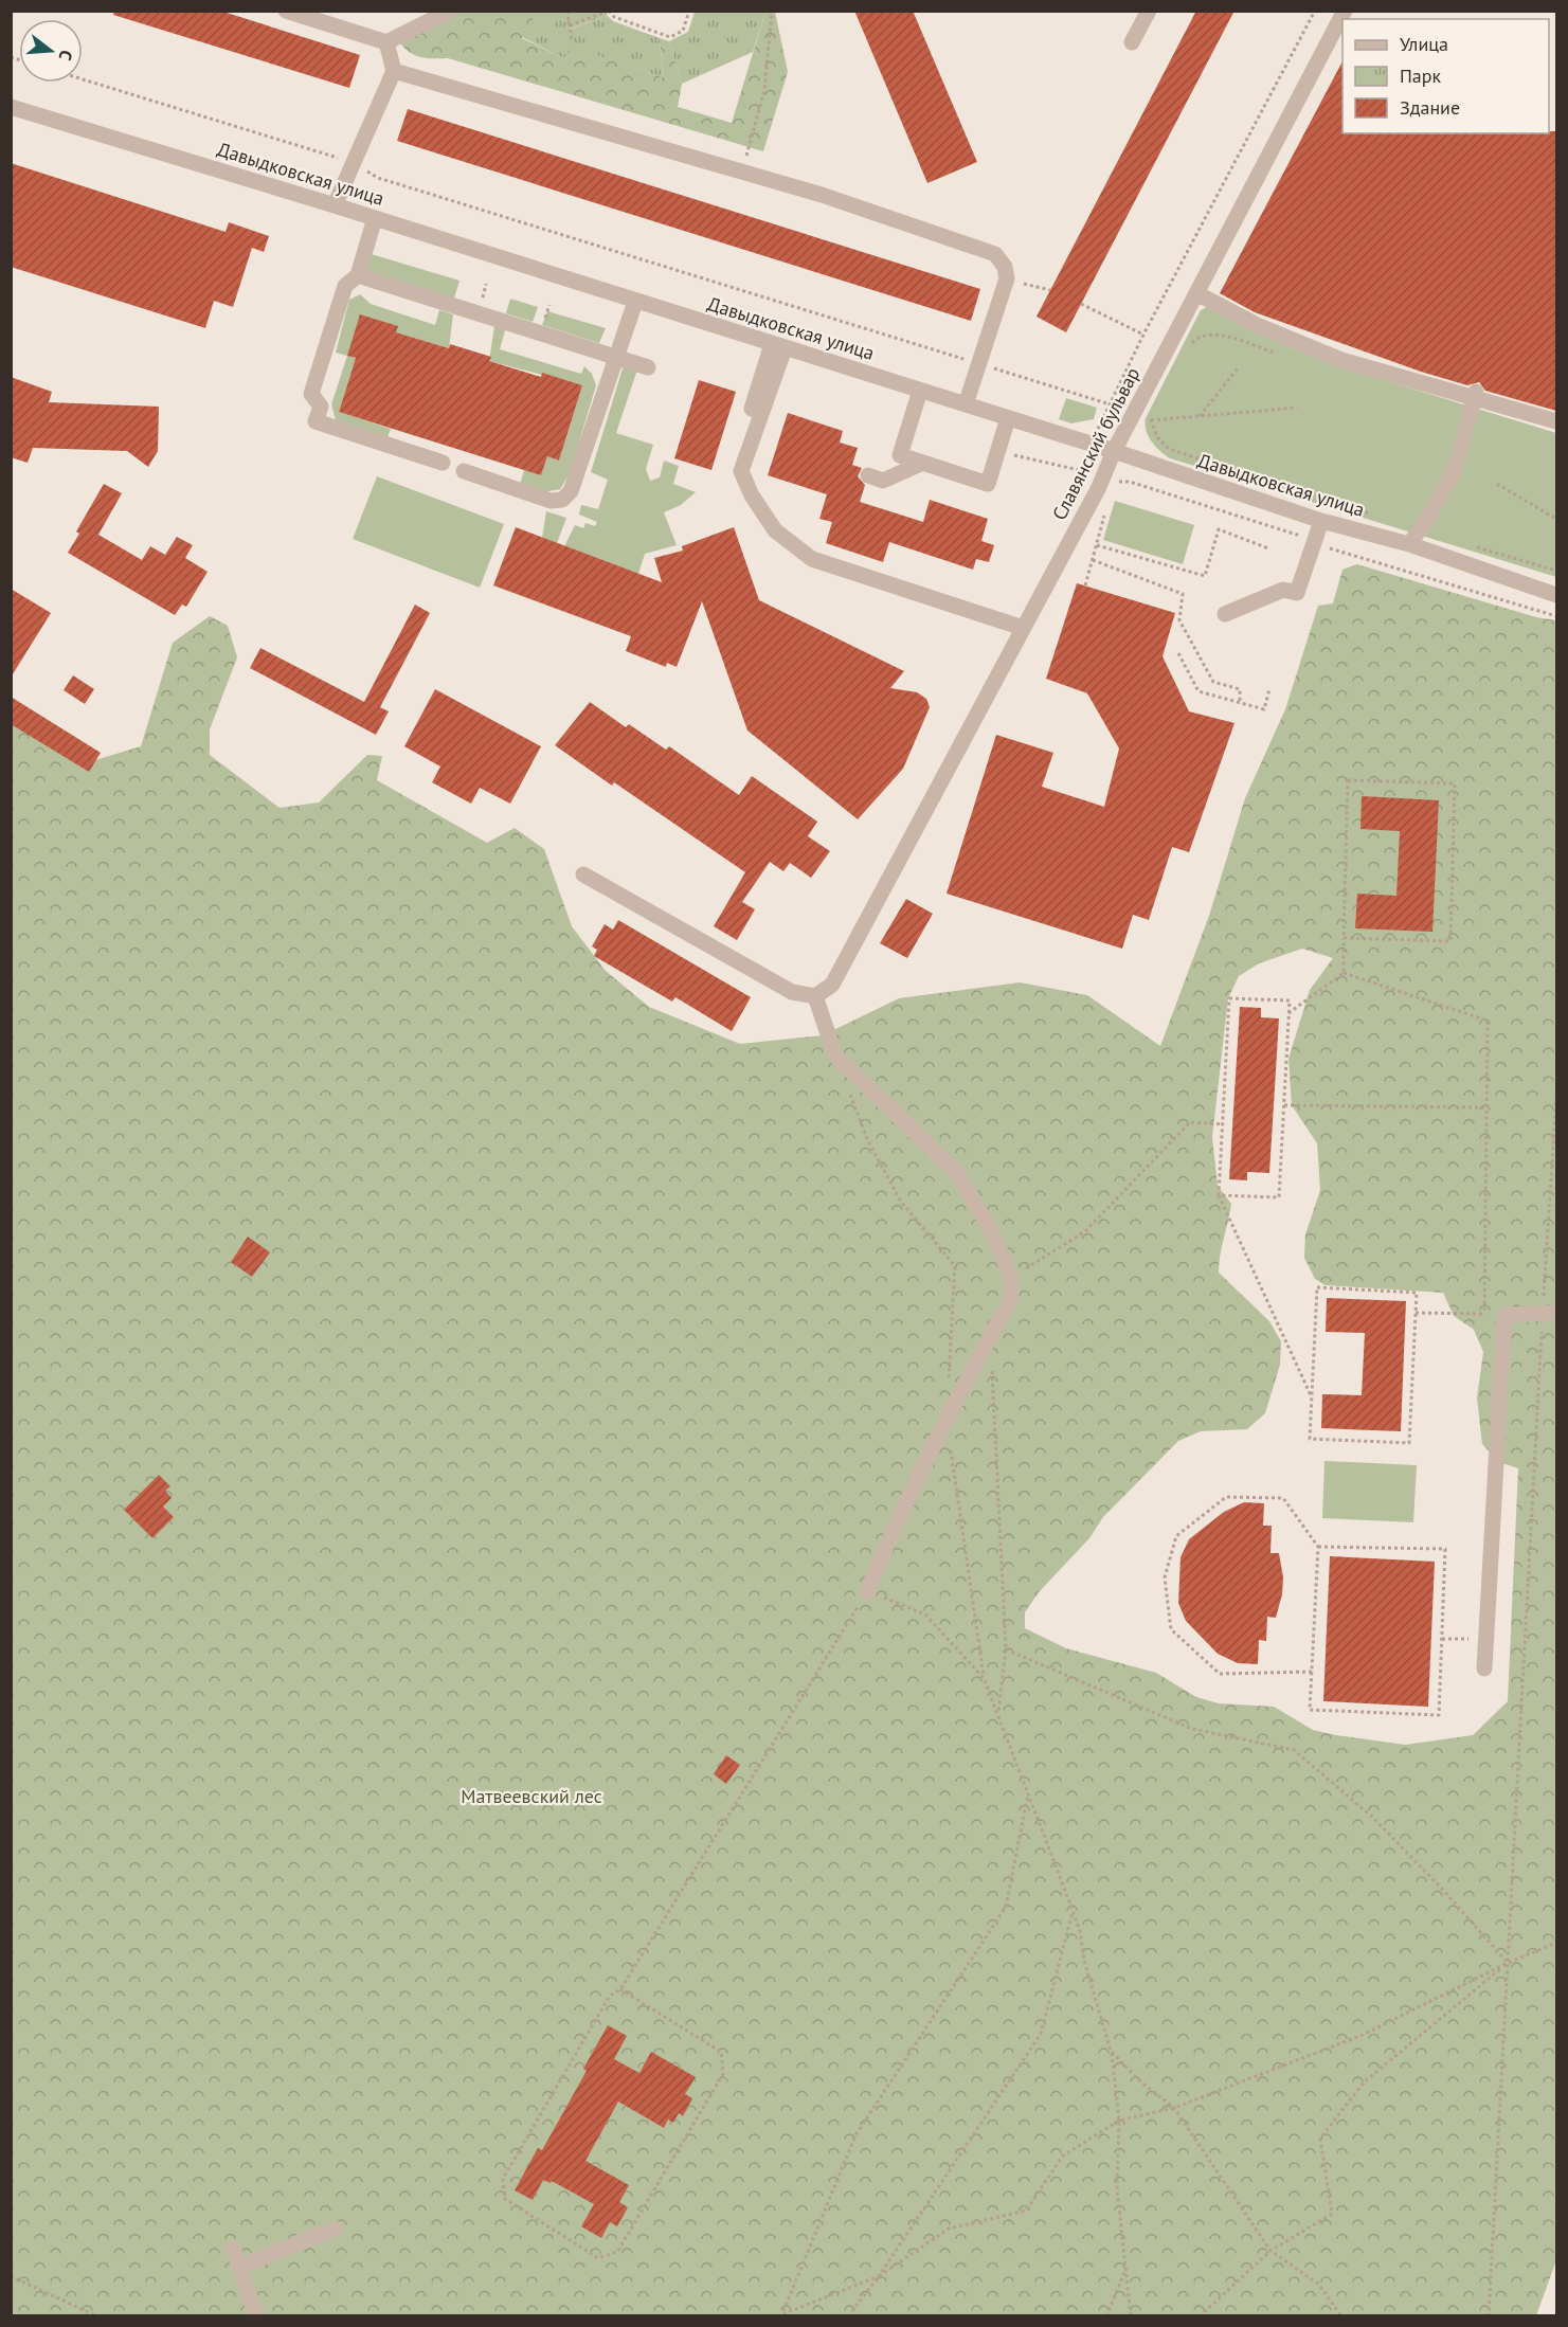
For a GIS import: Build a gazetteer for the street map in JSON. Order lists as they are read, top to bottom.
{
  "streets": {
    "street": ["Давыдковская улица", "Славянский бульвар"]
  },
  "crossings": [
    ["Давыдковская улица", "Славянский бульвар"]
  ],
  "parks": ["Матвеевский лес"],
  "legend": ["Улица", "Парк", "Здание"],
  "north": "right"
}
